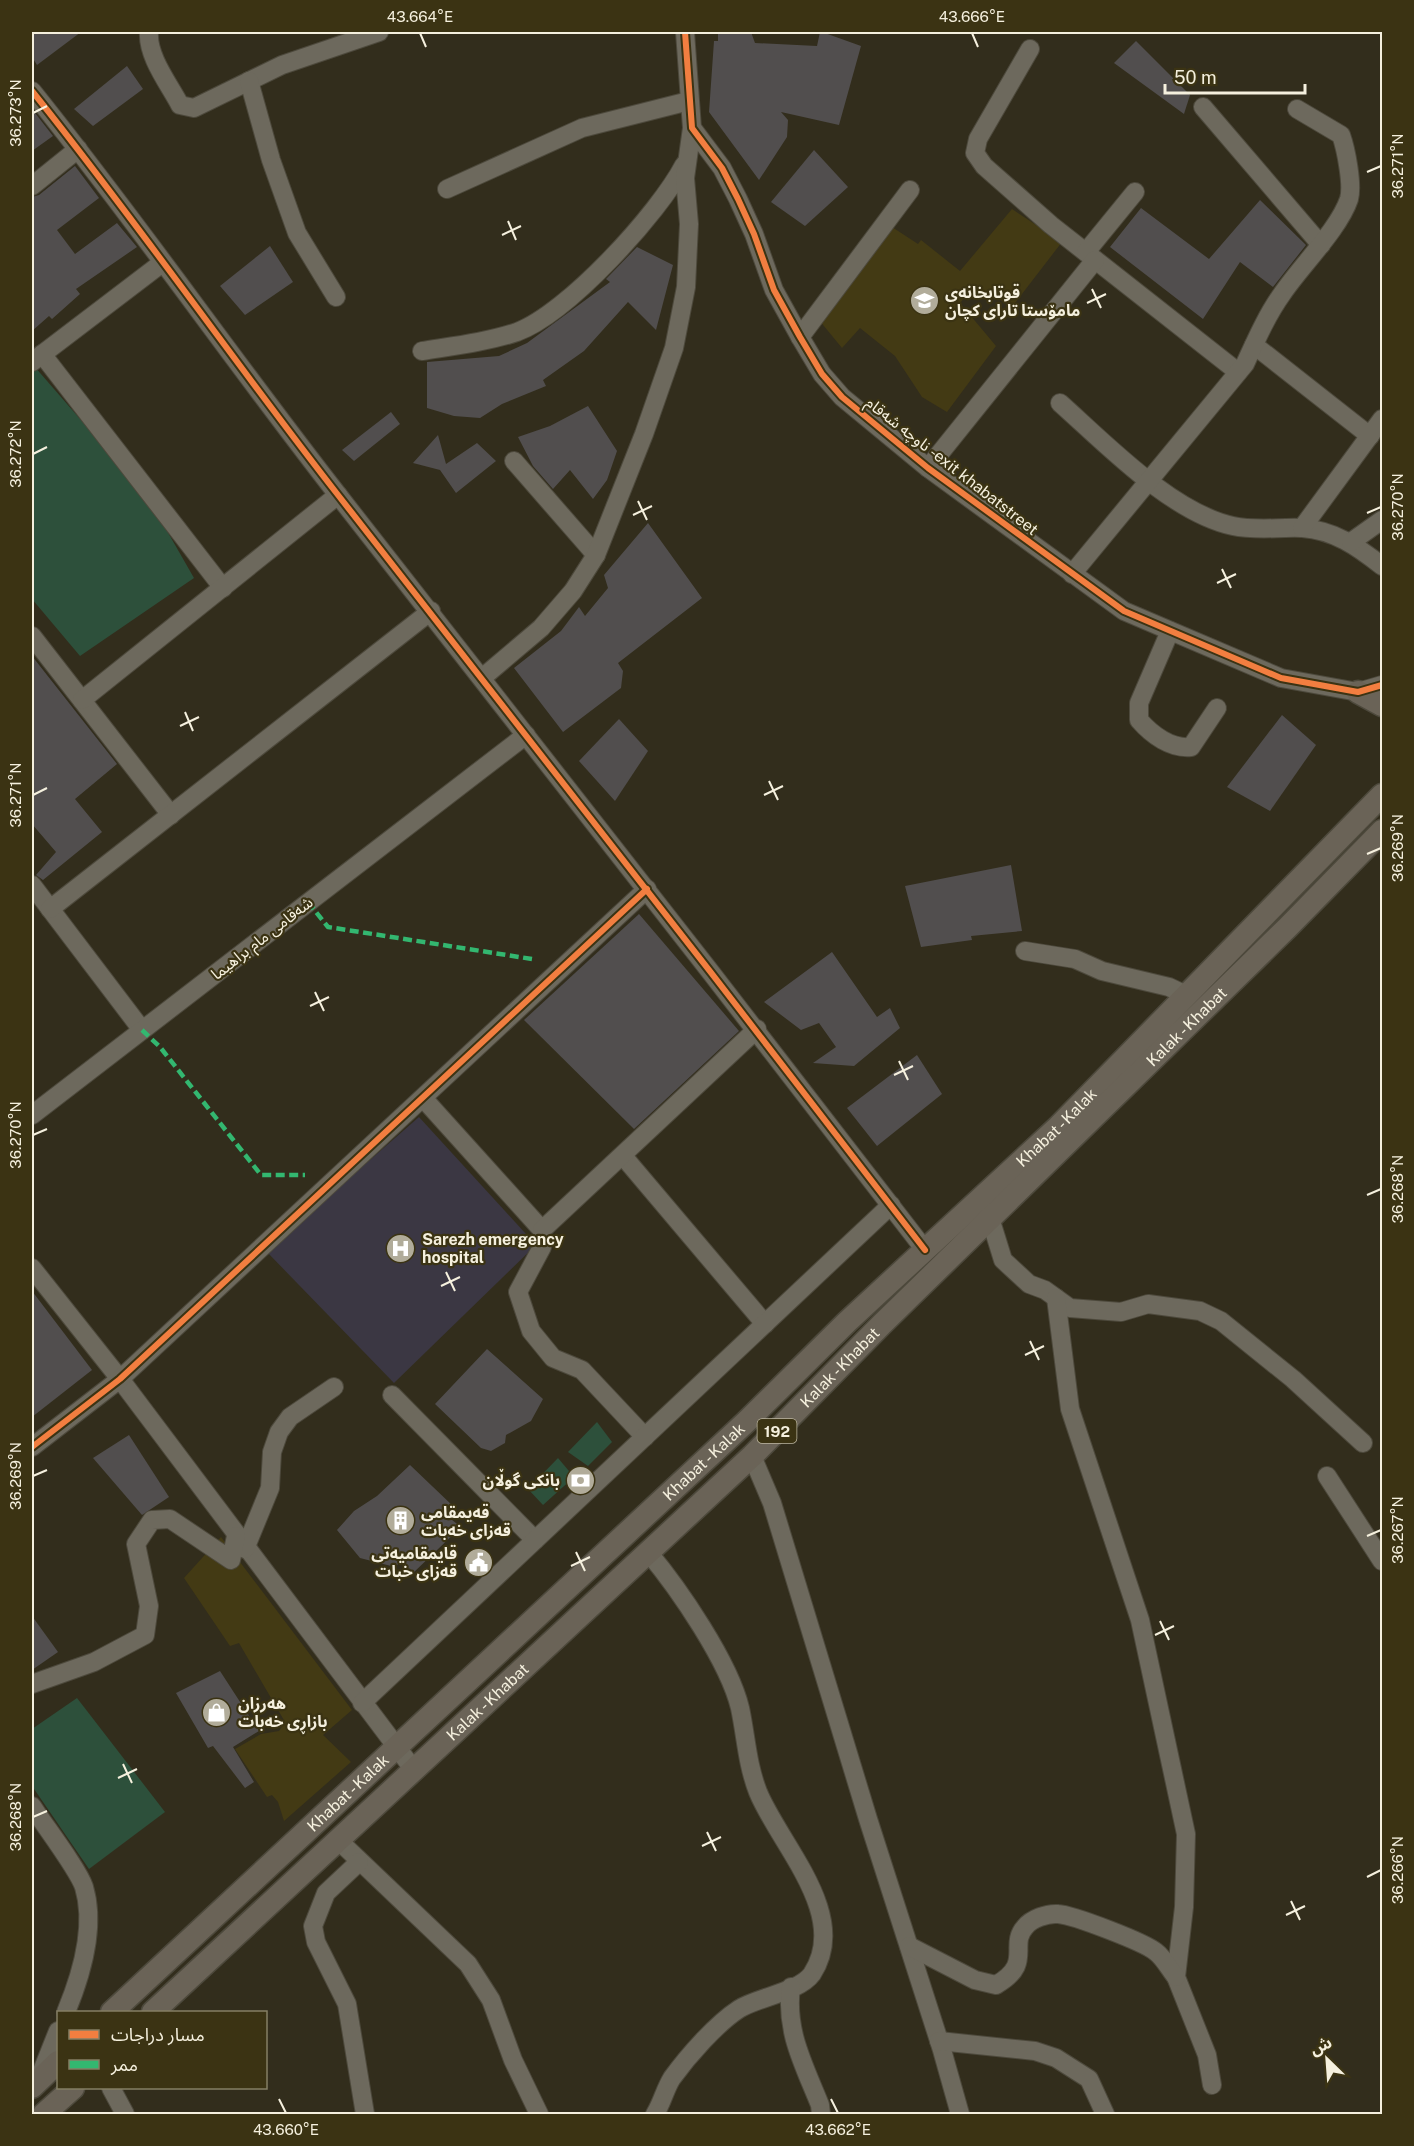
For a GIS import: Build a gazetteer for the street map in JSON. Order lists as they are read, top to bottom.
{
  "streets": {
    "main road": ["Kalak - Khabat", "Khabat - Kalak", "192"],
    "street": ["ناوچە شەقام - exit khabatstreet", "شەقامی مام براهیما"]
  },
  "places": {
    "school or university": ["قوتابخانەی مامۆستا تارای کچان"],
    "hospital": ["Sarezh emergency hospital"],
    "bank": ["بانکی گوڵان"],
    "building": ["قەیمقامی قەزای خەبات"],
    "public building": ["قایمقامیەتى قەزای خبات"],
    "shop": ["هەرزان بازاڕی خەبات"]
  },
  "legend": ["مسار دراجات", "ممر"],
  "scale_bar": "50 m",
  "north": "top left",
  "coordinates": [
    "43.664°E",
    "43.666°E",
    "36.273°N",
    "36.271°N",
    "36.272°N",
    "36.270°N",
    "36.269°N",
    "36.268°N",
    "36.267°N",
    "36.266°N",
    "43.660°E",
    "43.662°E"
  ]
}
